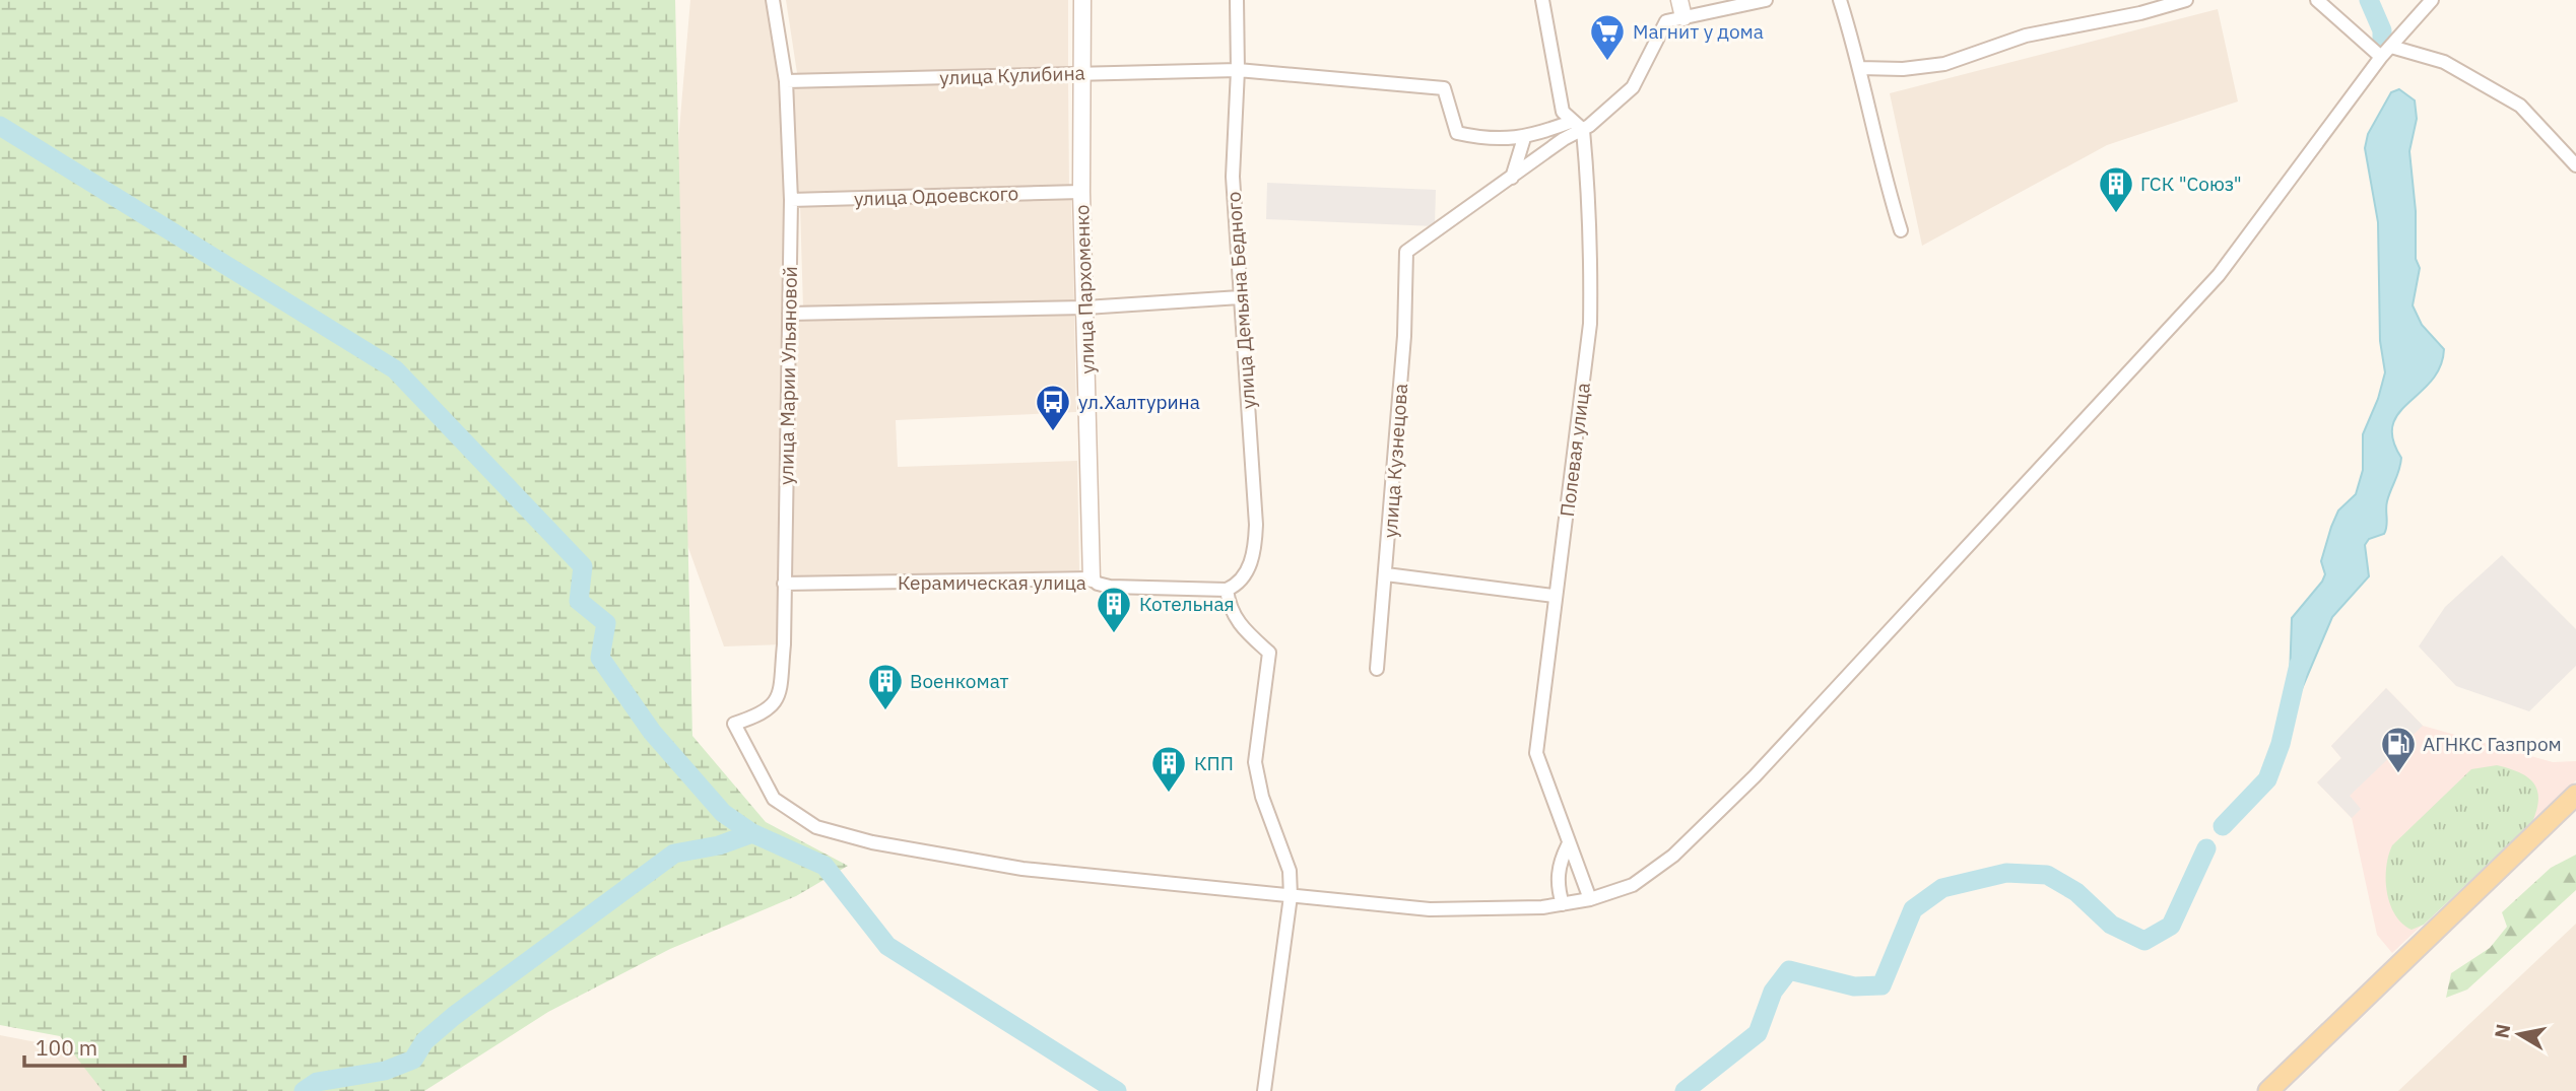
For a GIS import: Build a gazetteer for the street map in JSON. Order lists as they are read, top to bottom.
{
  "streets": {
    "street": [
      "улица Кулибина",
      "улица Одоевского",
      "улица Пархоменко",
      "улица Демьяна Бедного",
      "улица Марии Ульяновой",
      "Полевая улица",
      "улица Кузнецова",
      "Керамическая улица"
    ]
  },
  "crossings": [
    ["улица Кулибина", "улица Пархоменко"],
    ["улица Кулибина", "улица Демьяна Бедного"],
    ["улица Кулибина", "улица Марии Ульяновой"],
    ["улица Одоевского", "улица Пархоменко"],
    ["улица Одоевского", "улица Марии Ульяновой"],
    ["улица Пархоменко", "Керамическая улица"],
    ["улица Демьяна Бедного", "Керамическая улица"],
    ["улица Марии Ульяновой", "Керамическая улица"]
  ],
  "places": {
    "supermarket": ["Магнит у дома"],
    "building": [
      "ГСК \"Союз\"",
      "Котельная",
      "Военкомат",
      "КПП"
    ],
    "bus stop": ["ул.Халтурина"],
    "fuel station": ["АГНКС Газпром"]
  },
  "scale_bar": "100 m",
  "north": "left"
}
